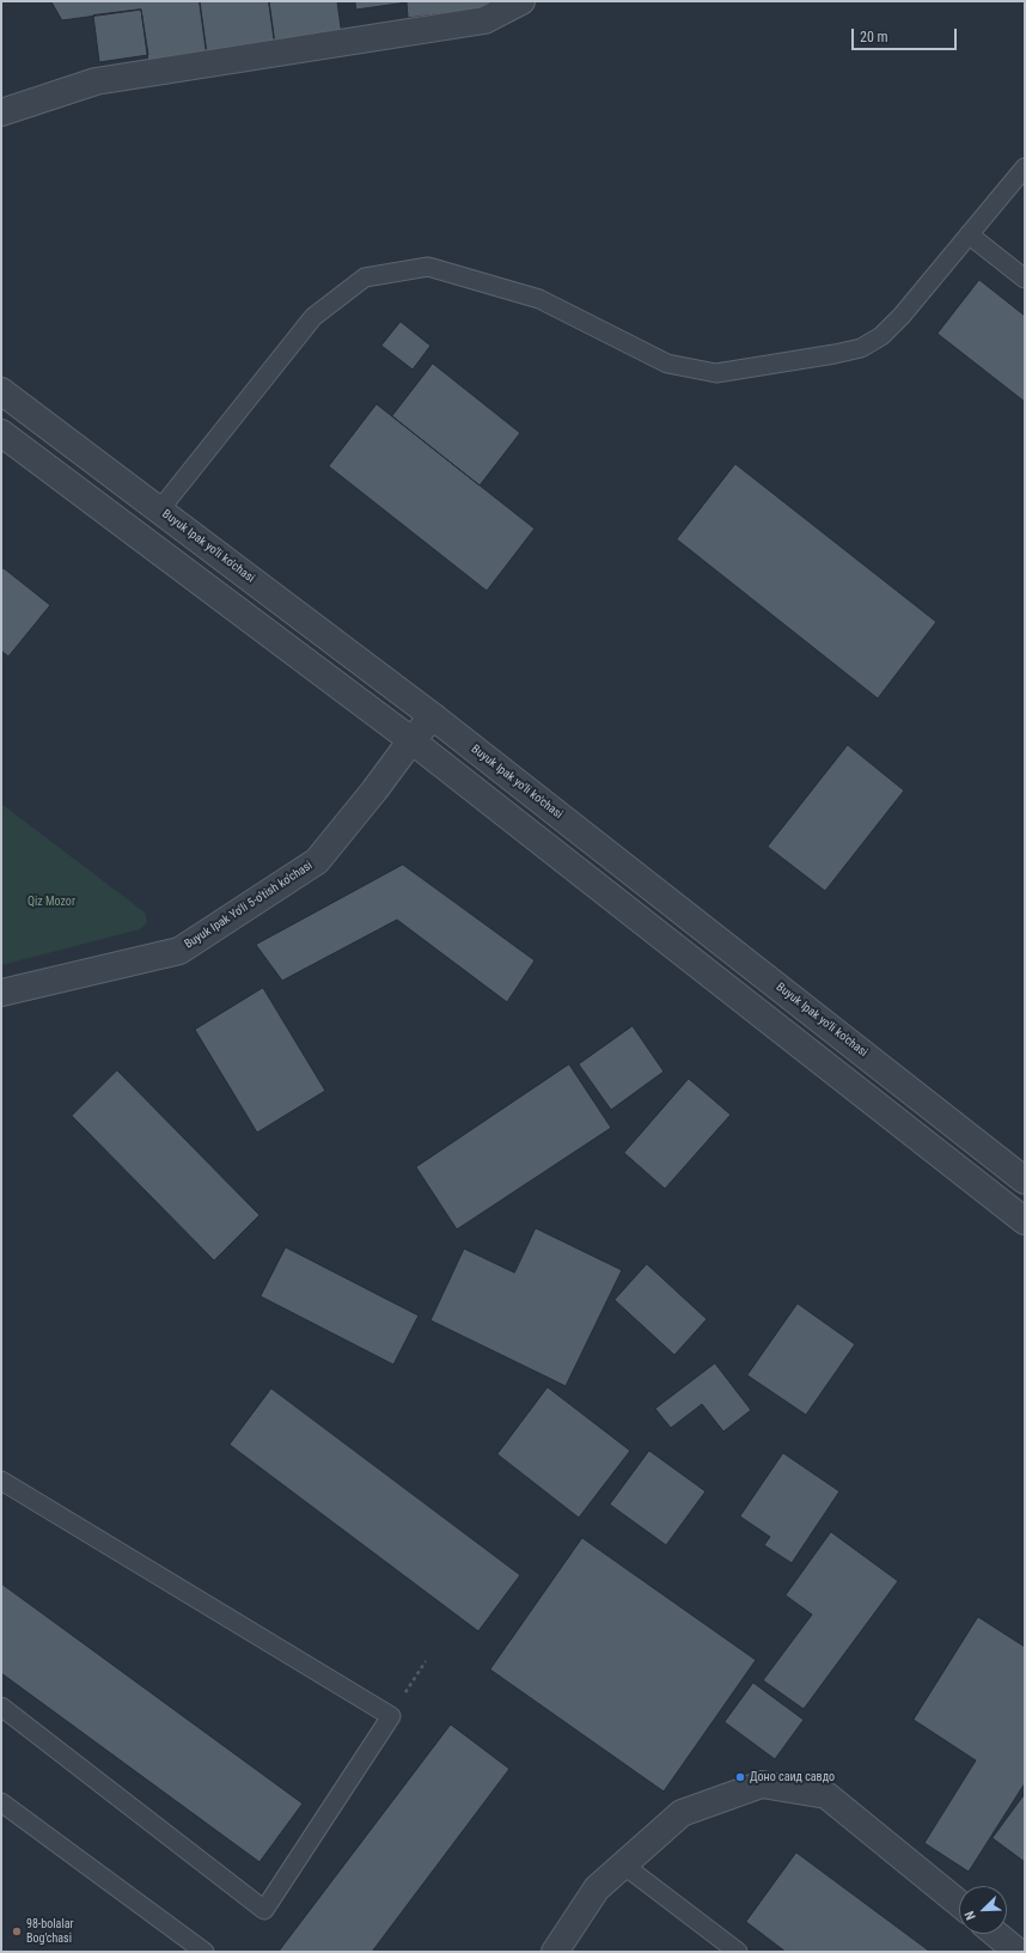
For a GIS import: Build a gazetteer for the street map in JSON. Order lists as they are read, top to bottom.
{
  "streets": {
    "street": ["Buyuk Ipak yo'li ko'chasi", "Buyuk Ipak Yo'li 5-o'tish ko'chasi"]
  },
  "crossings": [
    ["Buyuk Ipak yo'li ko'chasi", "Buyuk Ipak Yo'li 5-o'tish ko'chasi"]
  ],
  "parks": ["Qiz Mozor"],
  "places": ["Доно саид савдо", "98-bolalar Bog'chasi"],
  "scale_bar": "20 m",
  "north": "bottom left"
}
